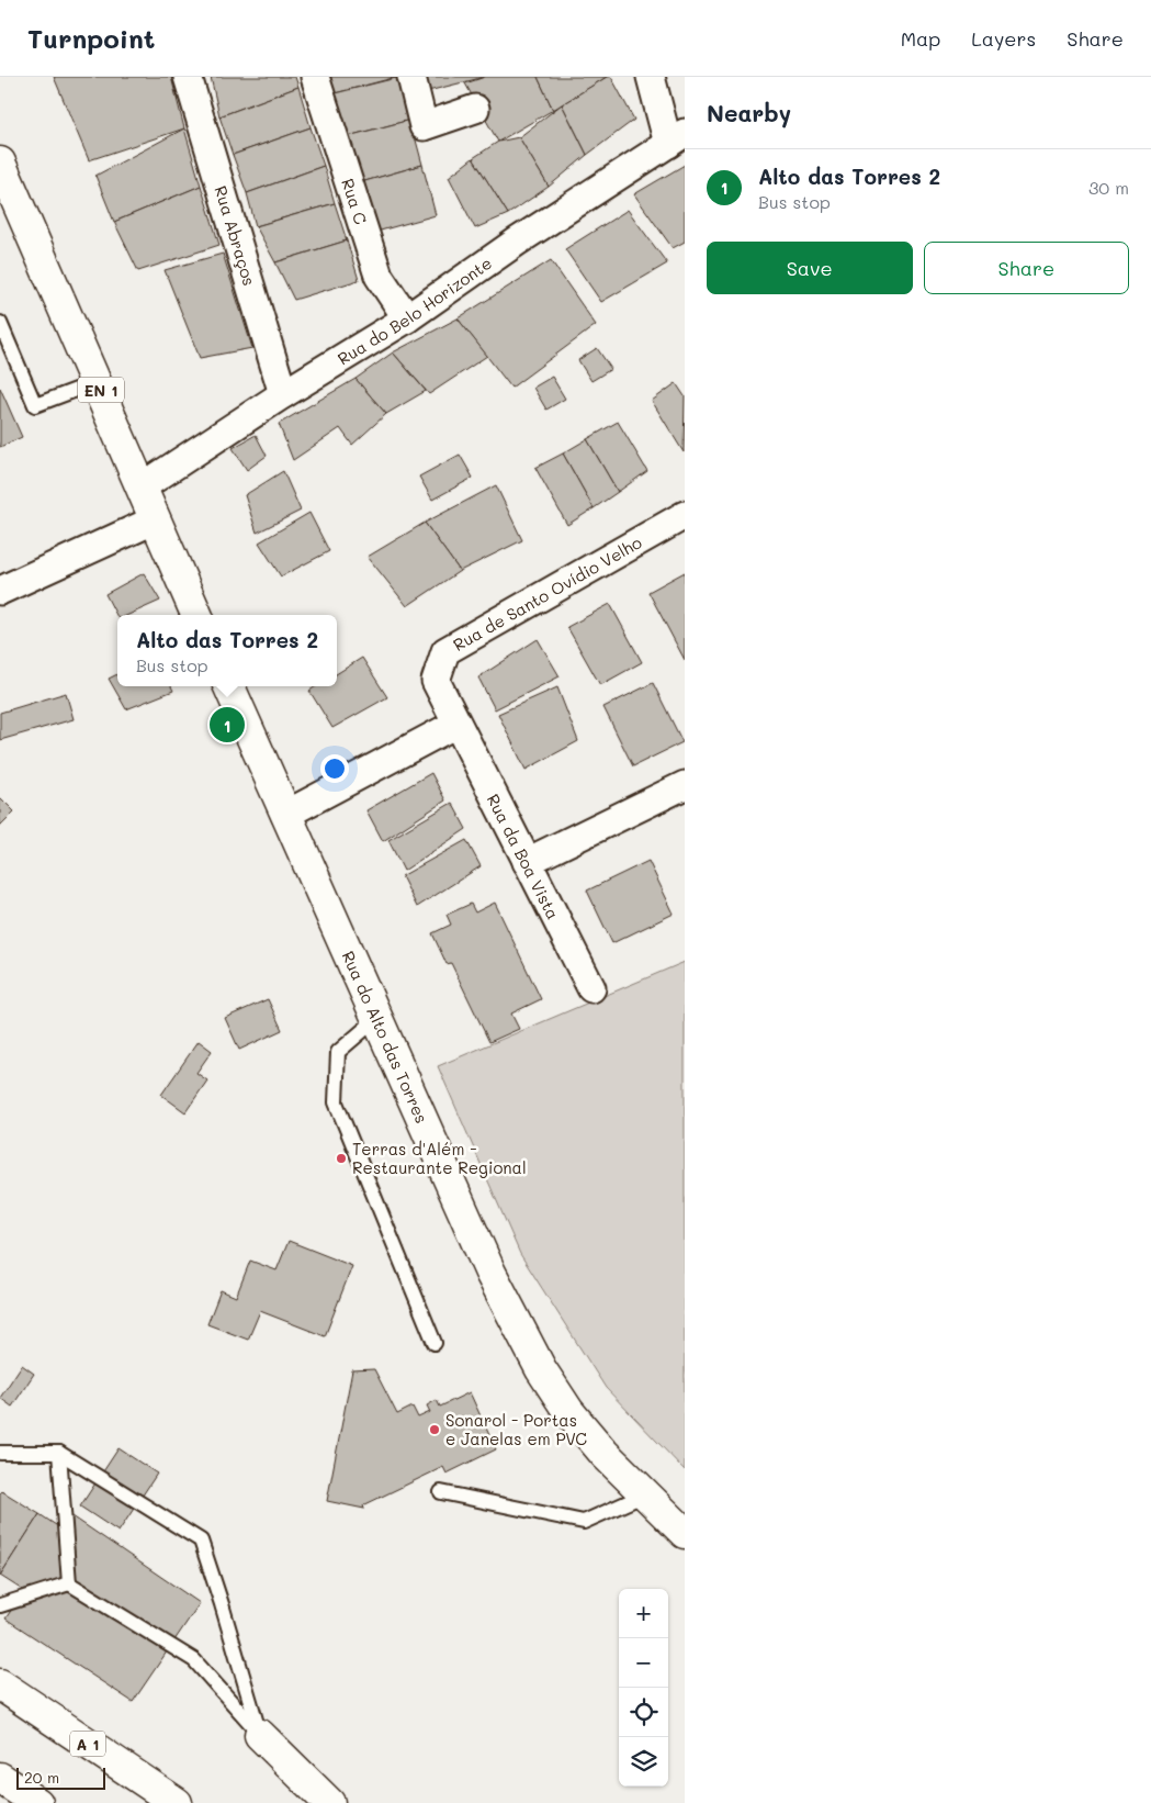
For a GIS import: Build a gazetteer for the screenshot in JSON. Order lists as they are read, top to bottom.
{
  "streets": {
    "main road": ["EN 1", "Rua do Alto das Torres", "A 1"],
    "street": [
      "Rua C",
      "Rua Abraços",
      "Rua do Belo Horizonte",
      "Rua de Santo Ovídio Velho",
      "Rua da Boa Vista"
    ]
  },
  "crossings": [
    ["Rua C", "Rua do Belo Horizonte"],
    ["Rua Abraços", "Rua do Belo Horizonte"],
    ["Rua do Belo Horizonte", "EN 1"],
    ["Rua de Santo Ovídio Velho", "Rua da Boa Vista"]
  ],
  "places": ["Terras d'Além - Restaurante Regional", "Sonarol - Portas e Janelas em PVC"],
  "scale_bar": "20 m",
  "page": {
    "header": "Turnpoint",
    "nav": ["Map", "Layers", "Share"],
    "heading": "Nearby",
    "list": [
      {
        "mark": "1",
        "name": "Alto das Torres 2",
        "note": "Bus stop",
        "value": "30 m"
      }
    ],
    "buttons": ["Save", "Share"],
    "popup": ["Alto das Torres 2", "Bus stop"],
    "pins": "1",
    "map_buttons": ["+", "−"],
    "scale": "20 m"
  }
}
